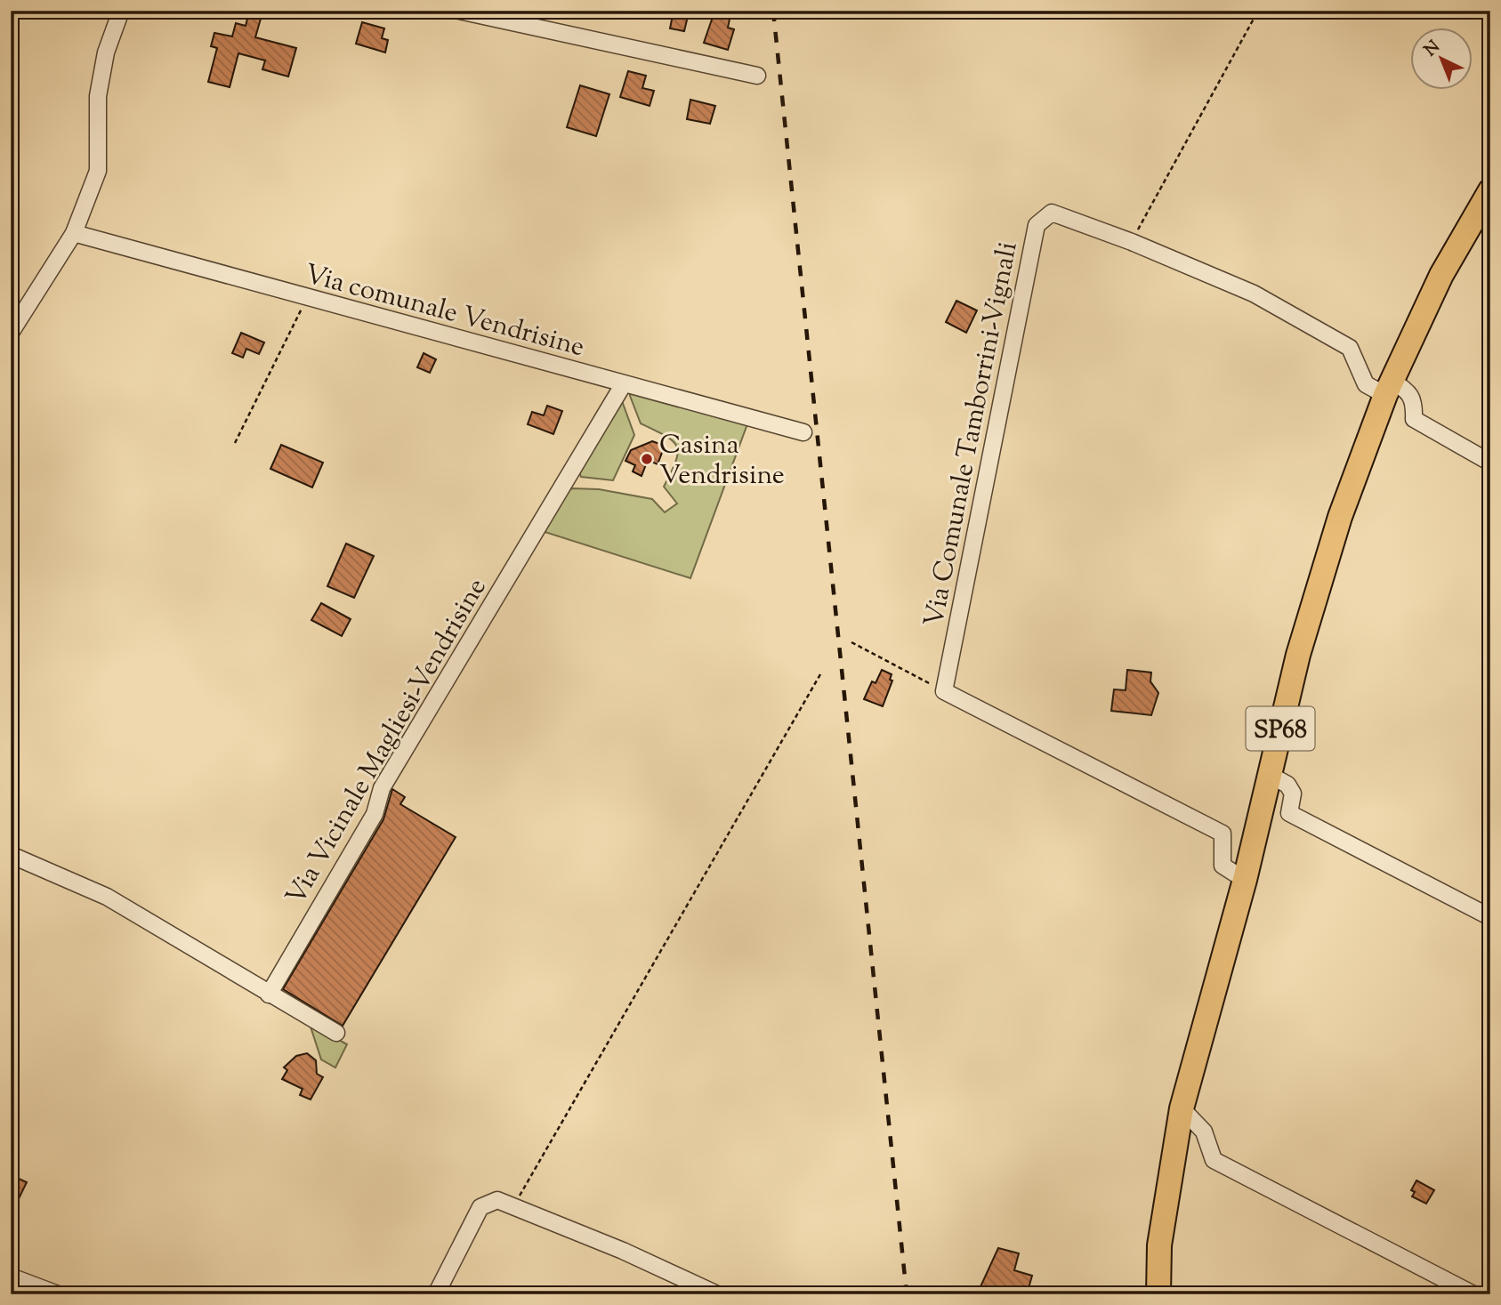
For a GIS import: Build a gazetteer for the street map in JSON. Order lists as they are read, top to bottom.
{
  "streets": {
    "main road": ["SP68"],
    "street": ["Via comunale Vendrisine", "Via Comunale Tamborrini-Vignali", "Via Vicinale Magliesi-Vendrisine"]
  },
  "crossings": [
    ["Via comunale Vendrisine", "Via Vicinale Magliesi-Vendrisine"],
    ["Via Comunale Tamborrini-Vignali", "SP68"]
  ],
  "places": ["Casina Vendrisine"],
  "north": "top left"
}
